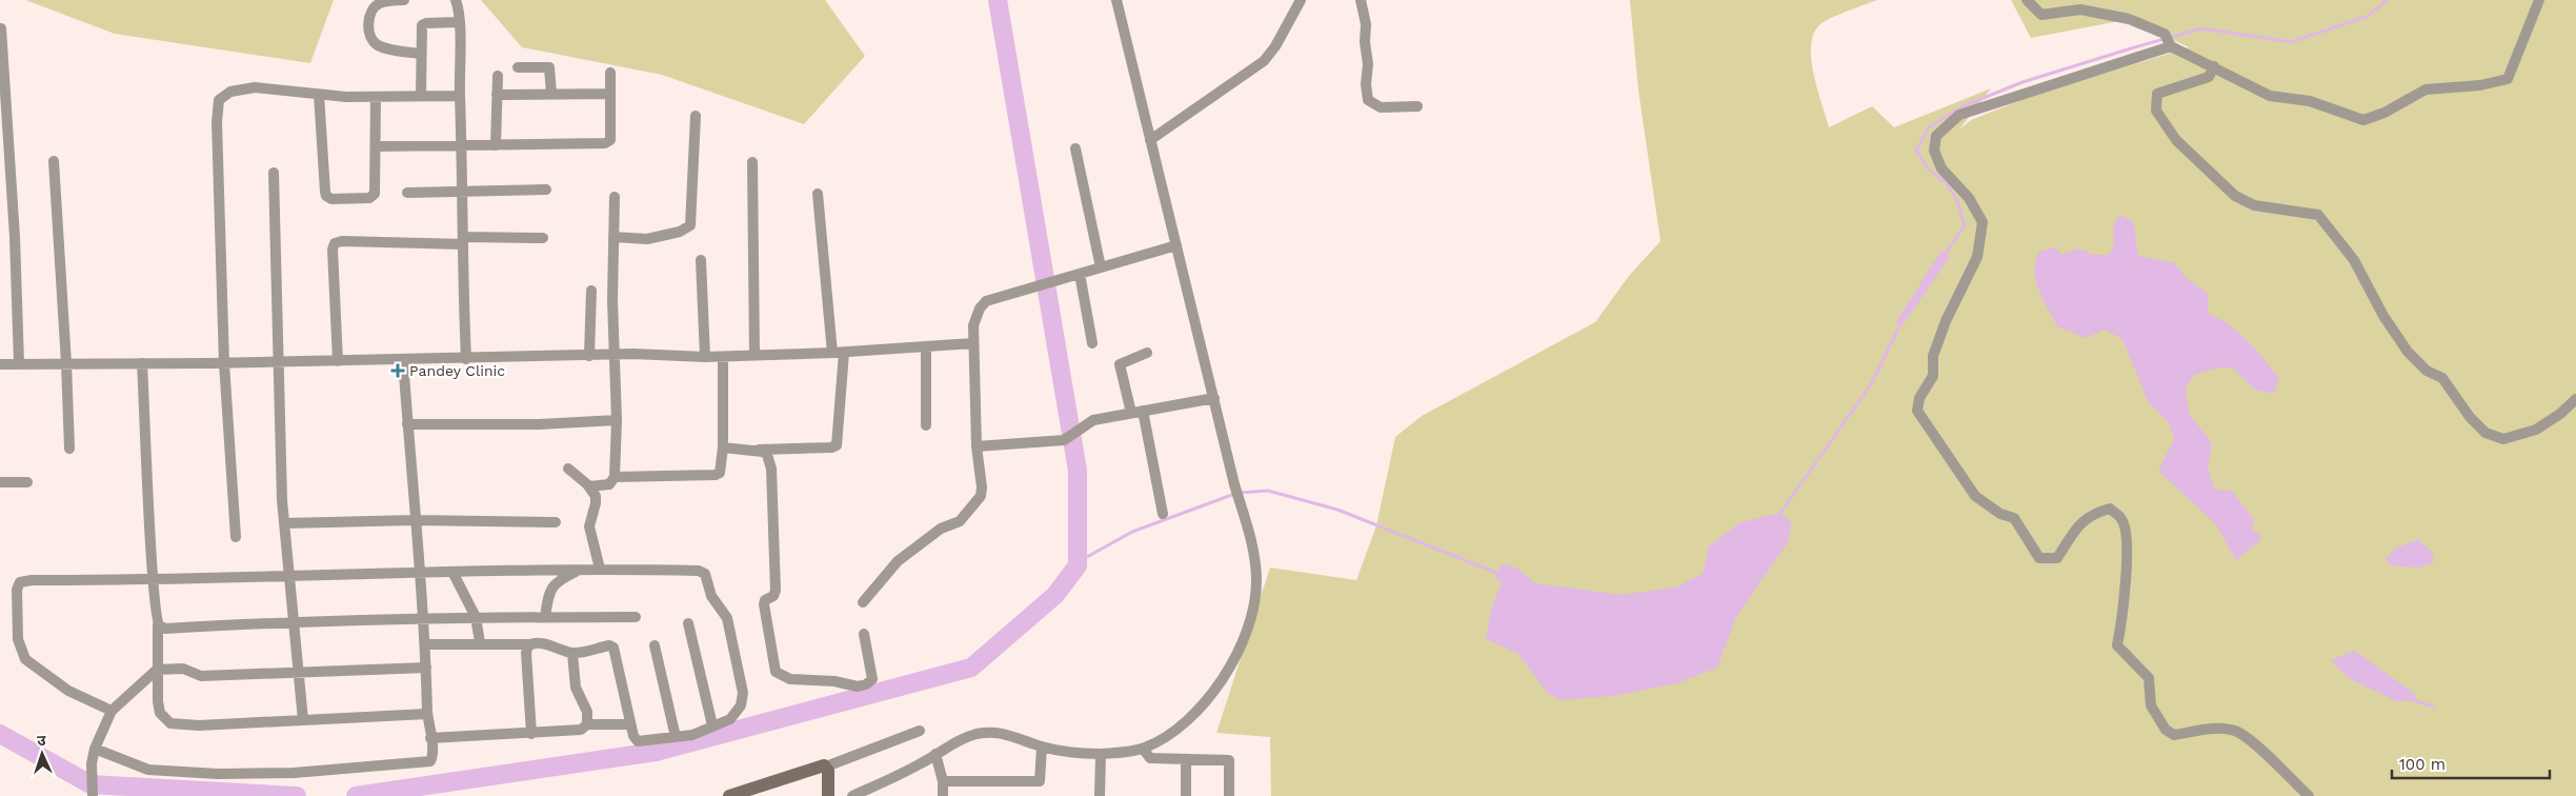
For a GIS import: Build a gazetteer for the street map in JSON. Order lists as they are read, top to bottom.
{
  "places": {
    "health": ["Pandey Clinic"]
  },
  "scale_bar": "100 m",
  "north": "top"
}
